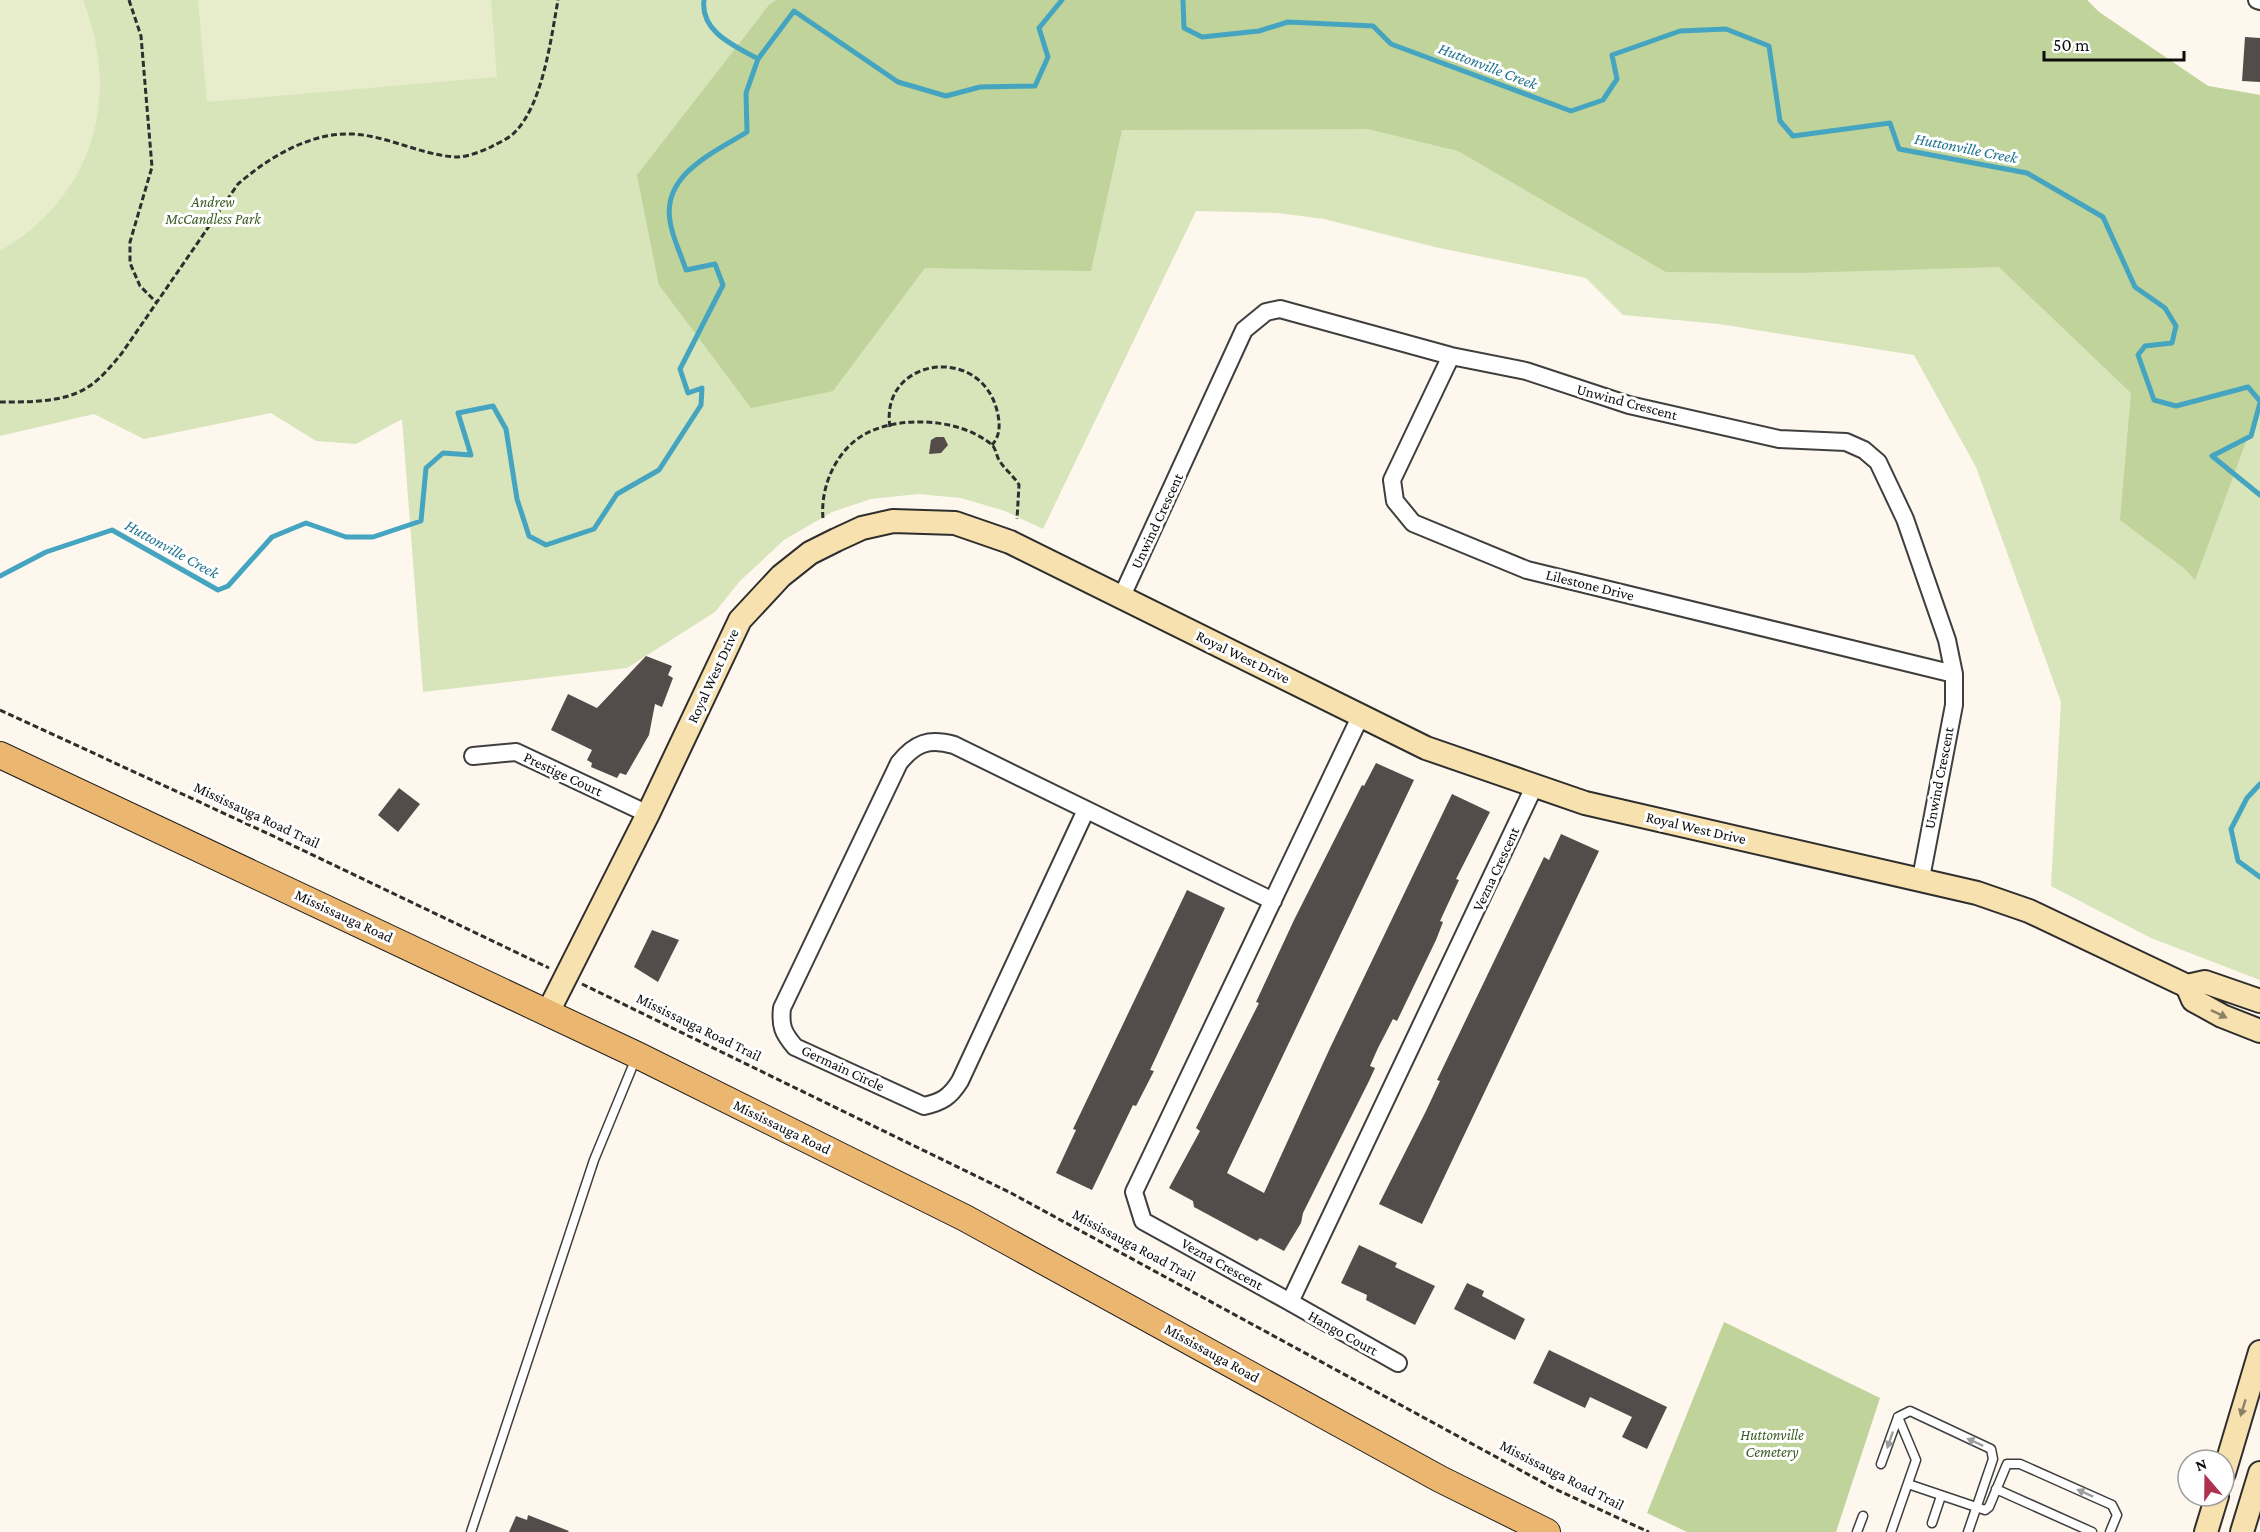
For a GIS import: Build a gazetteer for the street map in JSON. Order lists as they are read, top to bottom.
{
  "streets": {
    "main road": ["Mississauga Road"],
    "street": [
      "Unwind Crescent",
      "Lilestone Drive",
      "Royal West Drive",
      "Prestige Court",
      "Vezna Crescent",
      "Germain Circle",
      "Hango Court"
    ],
    "path": ["Mississauga Road Trail"]
  },
  "crossings": [
    ["Unwind Crescent", "Lilestone Drive"],
    ["Unwind Crescent", "Royal West Drive"],
    ["Royal West Drive", "Prestige Court"],
    ["Royal West Drive", "Vezna Crescent"],
    ["Royal West Drive", "Mississauga Road"],
    ["Vezna Crescent", "Germain Circle"],
    ["Vezna Crescent", "Hango Court"]
  ],
  "water": ["Huttonville Creek"],
  "parks": ["Andrew McCandless Park", "Huttonville Cemetery"],
  "scale_bar": "50 m",
  "north": "top"
}
